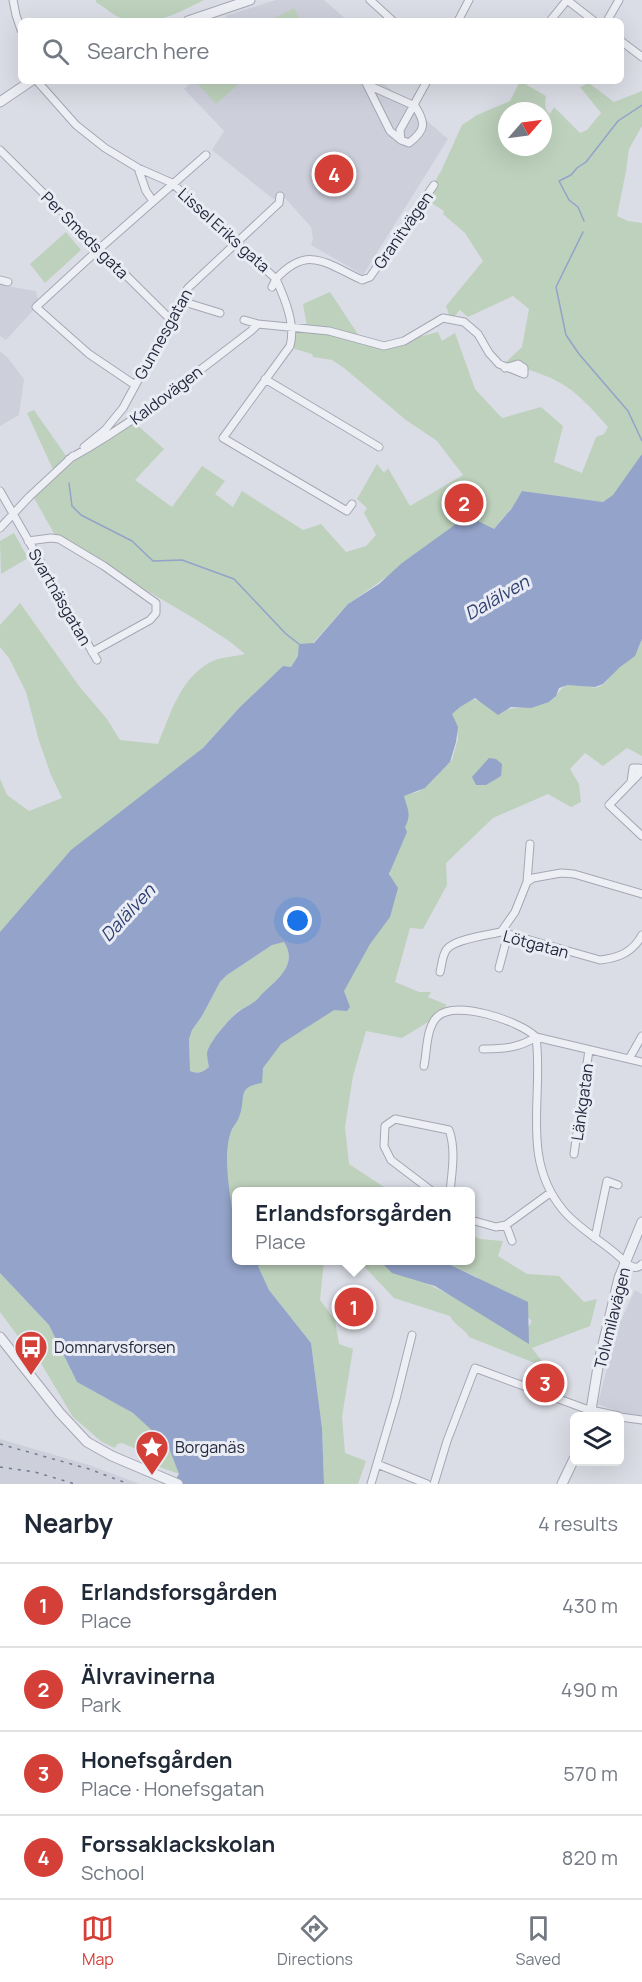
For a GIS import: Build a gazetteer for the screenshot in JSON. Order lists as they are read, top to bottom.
{
  "streets": {
    "street": [
      "Lissel Eriks gata",
      "Granitvägen",
      "Per Smeds gata",
      "Gunnesgatan",
      "Kaldovägen",
      "Svartnäsgatan",
      "Lötgatan",
      "Länkgatan",
      "Tolvmilavägen"
    ]
  },
  "crossings": [
    ["Lissel Eriks gata", "Granitvägen"],
    ["Lissel Eriks gata", "Gunnesgatan"],
    ["Per Smeds gata", "Gunnesgatan"],
    ["Gunnesgatan", "Kaldovägen"]
  ],
  "water": ["Dalälven"],
  "places": {
    "bus stop": ["Domnarvsforsen"],
    "place": ["Borganäs"]
  },
  "north": "top right",
  "page": {
    "search": "Search here",
    "pins": [
      "4",
      "2",
      "1",
      "3"
    ],
    "popup": ["Erlandsforsgården", "Place"],
    "heading": ["Nearby", "4 results"],
    "list": [
      {
        "mark": "1",
        "name": "Erlandsforsgården",
        "note": "Place",
        "value": "430 m"
      },
      {
        "mark": "2",
        "name": "Älvravinerna",
        "note": "Park",
        "value": "490 m"
      },
      {
        "mark": "3",
        "name": "Honefsgården",
        "note": "Place · Honefsgatan",
        "value": "570 m"
      },
      {
        "mark": "4",
        "name": "Forssaklackskolan",
        "note": "School",
        "value": "820 m"
      }
    ],
    "nav": ["Map", "Directions", "Saved"]
  }
}
